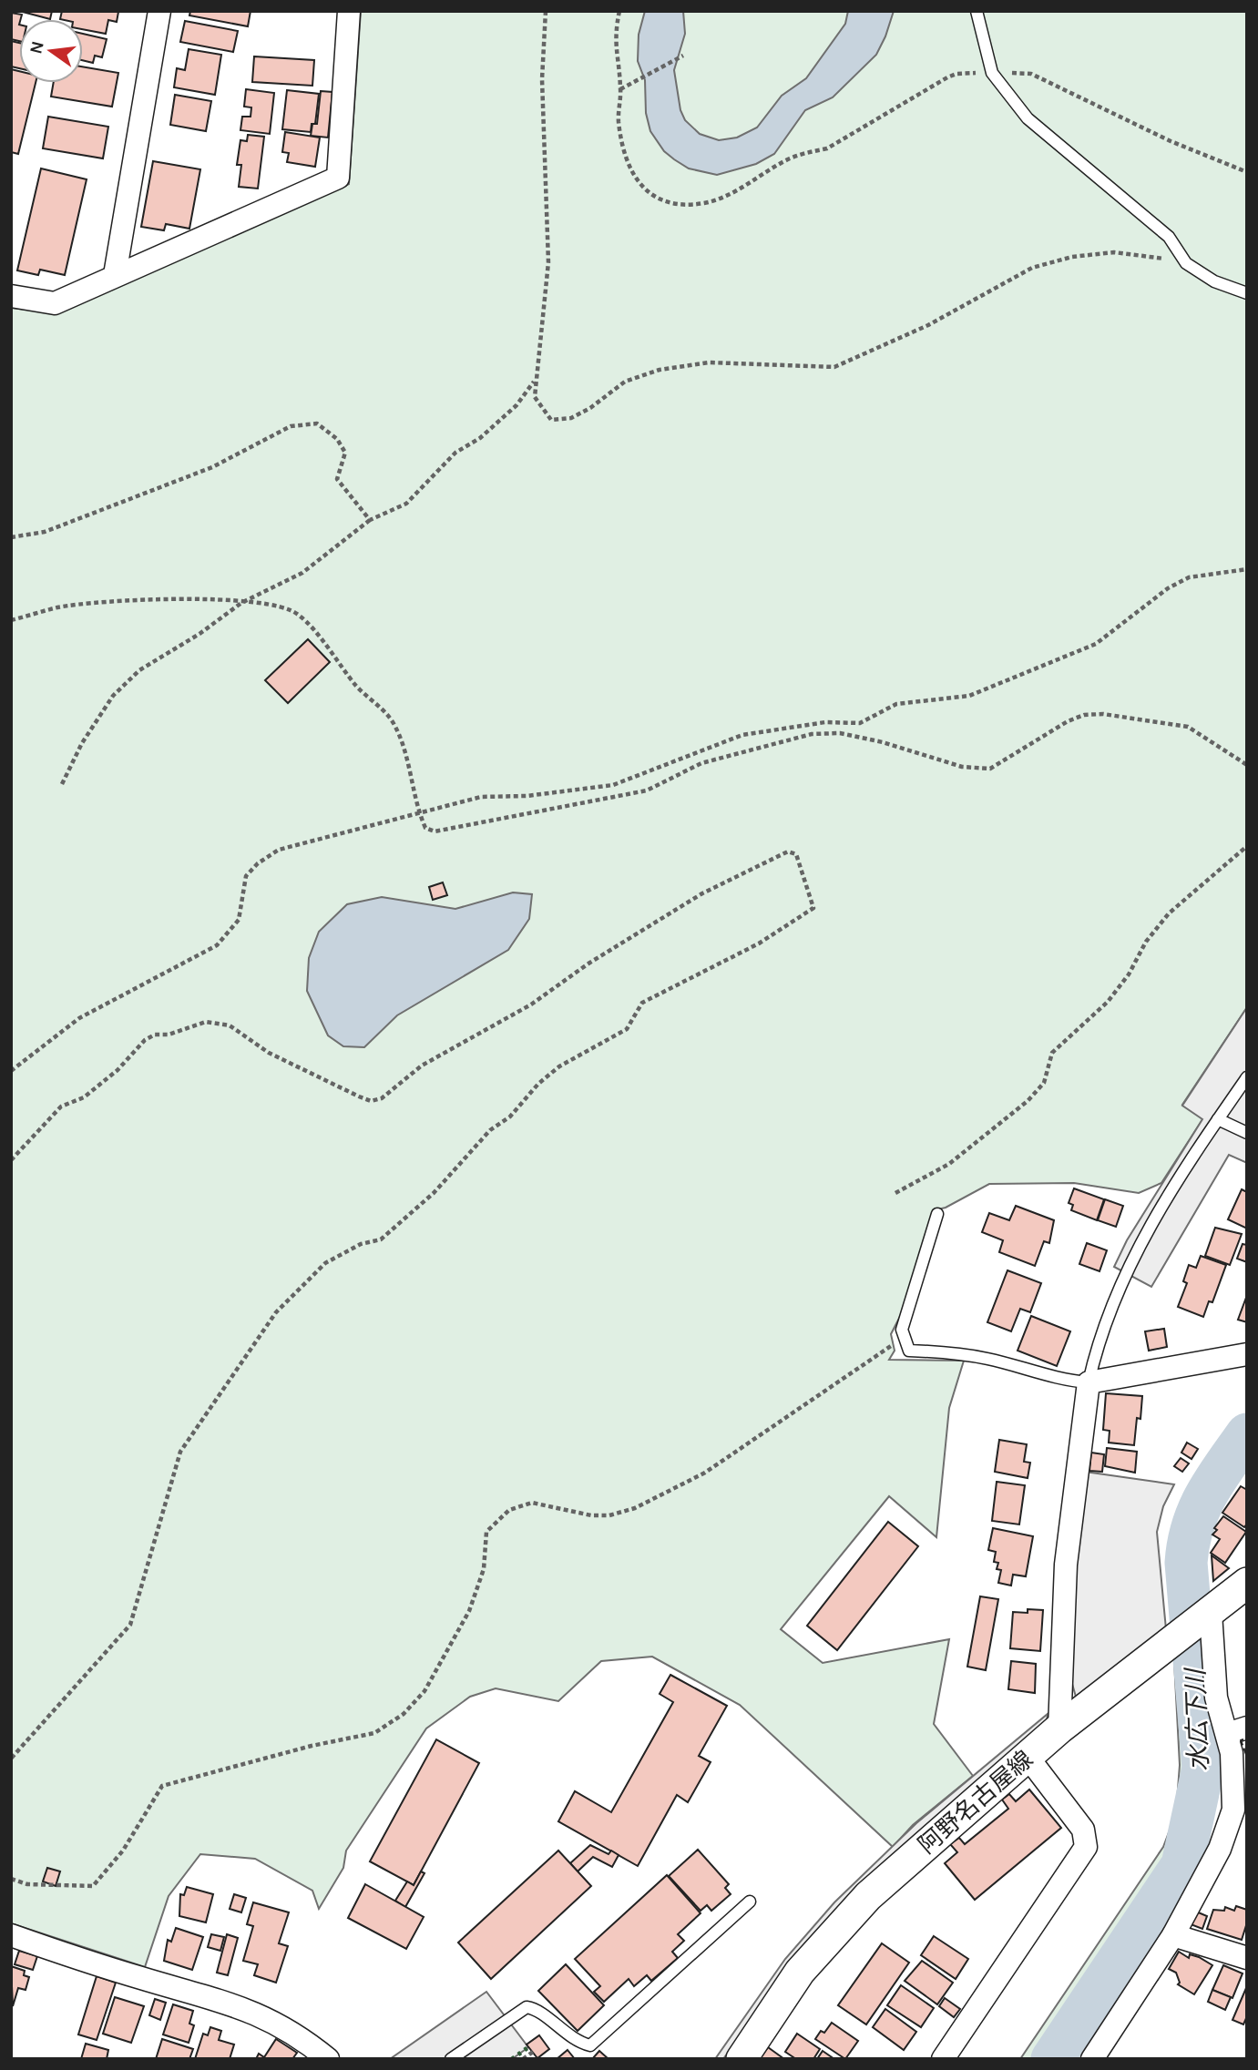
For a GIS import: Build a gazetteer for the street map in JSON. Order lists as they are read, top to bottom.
{
  "streets": {
    "main road": ["阿野名古屋線"]
  },
  "water": ["水広下川"],
  "north": "left"
}
